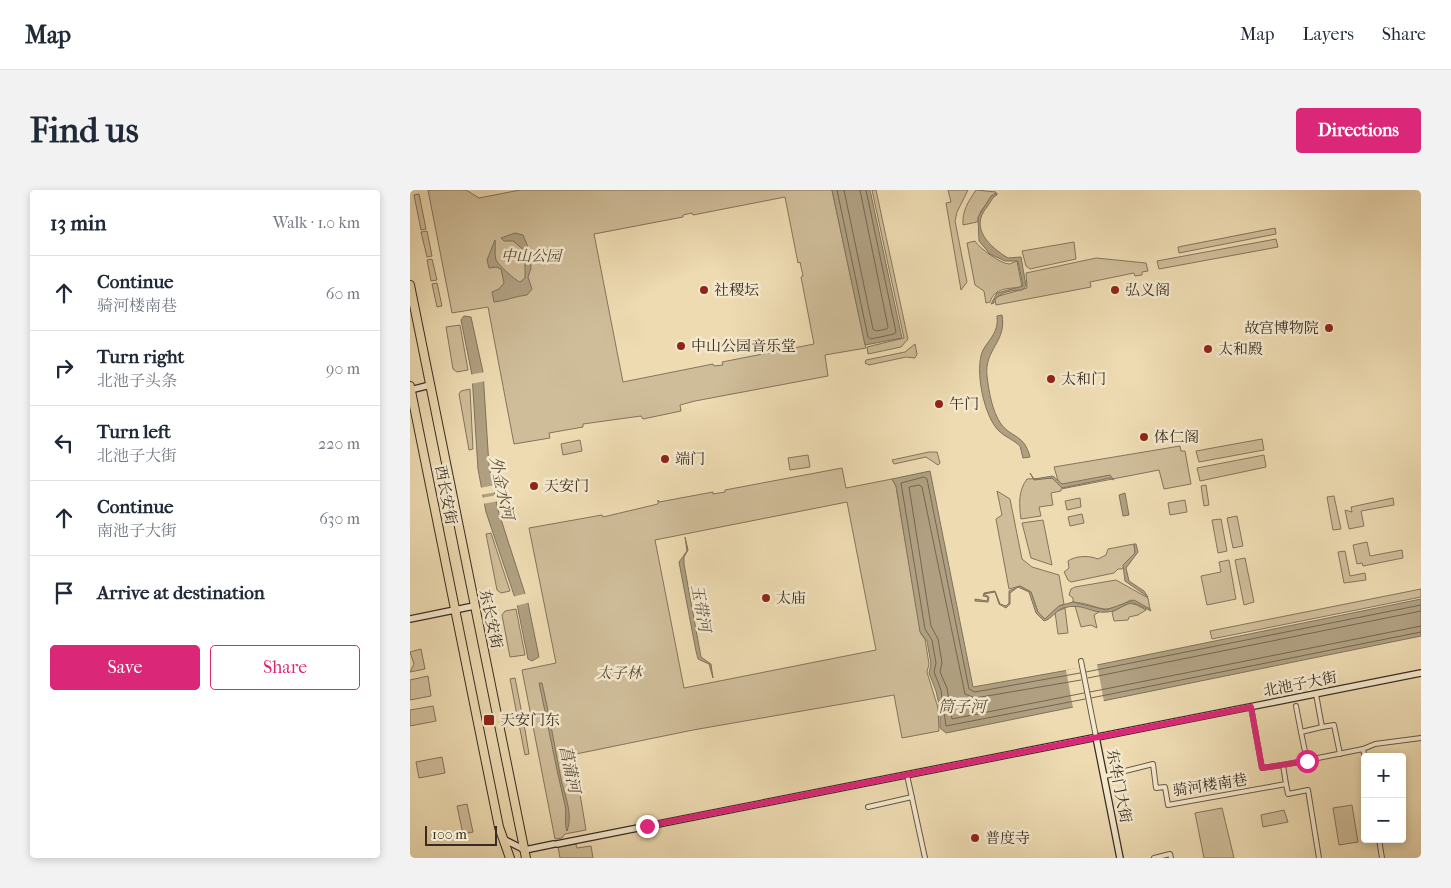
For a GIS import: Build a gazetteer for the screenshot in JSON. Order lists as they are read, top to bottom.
{
  "streets": {
    "highway": ["西长安街", "东长安街"],
    "street": ["北池子大街", "骑河楼南巷", "东华门大街"]
  },
  "crossings": [
    ["东长安街", "北池子大街"],
    ["北池子大街", "东华门大街"],
    ["骑河楼南巷", "东华门大街"]
  ],
  "water": [
    "外金水河",
    "玉带河",
    "筒子河",
    "菖蒲河"
  ],
  "parks": ["中山公园", "太子林"],
  "places": {
    "other": [
      "社稷坛",
      "弘义阁",
      "故宫博物院",
      "中山公园音乐堂",
      "太和殿",
      "太和门",
      "午门",
      "体仁阁",
      "端门",
      "天安门",
      "太庙",
      "普度寺"
    ],
    "transit": ["天安门东"]
  },
  "scale_bar": "100 m",
  "page": {
    "header": "Map",
    "nav": ["Map", "Layers", "Share"],
    "buttons": [
      "Directions",
      ["Save", "Share"]
    ],
    "title": "Find us",
    "heading": ["13 min", "Walk · 1.0 km"],
    "list": [
      ["Continue", "骑河楼南巷", "60 m"],
      ["Turn right", "北池子头条", "90 m"],
      ["Turn left", "北池子大街", "220 m"],
      ["Continue", "南池子大街", "630 m"],
      "Arrive at destination"
    ],
    "map_buttons": ["+", "−"],
    "scale": "100 m"
  }
}
